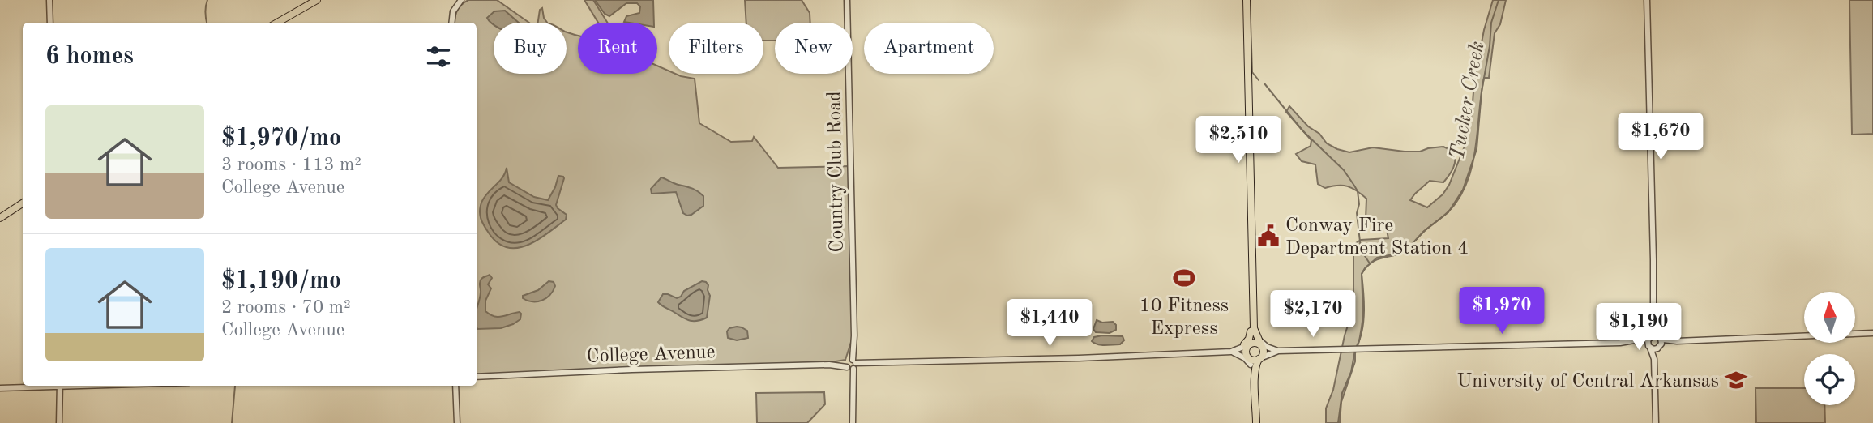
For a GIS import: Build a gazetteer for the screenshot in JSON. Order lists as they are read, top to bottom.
{
  "streets": {
    "street": ["Country Club Road", "College Avenue"]
  },
  "crossings": [
    ["Country Club Road", "College Avenue"]
  ],
  "water": ["Tucker Creek"],
  "places": {
    "public building": ["Conway Fire Department Station 4"],
    "sports": ["10 Fitness Express"],
    "school or university": ["University of Central Arkansas"]
  },
  "north": "top",
  "page": {
    "chip": [
      "Buy",
      "Rent",
      "Filters",
      "New",
      "Apartment"
    ],
    "heading": "6 homes",
    "list": [
      {
        "name": "$1,970/mo",
        "note": "3 rooms · 113 m² · College Avenue"
      },
      {
        "name": "$1,190/mo",
        "note": "2 rooms · 70 m² · College Avenue"
      }
    ],
    "price": [
      "$1,670",
      "$2,510",
      "$1,970",
      "$2,170",
      "$1,440",
      "$1,190"
    ]
  }
}
